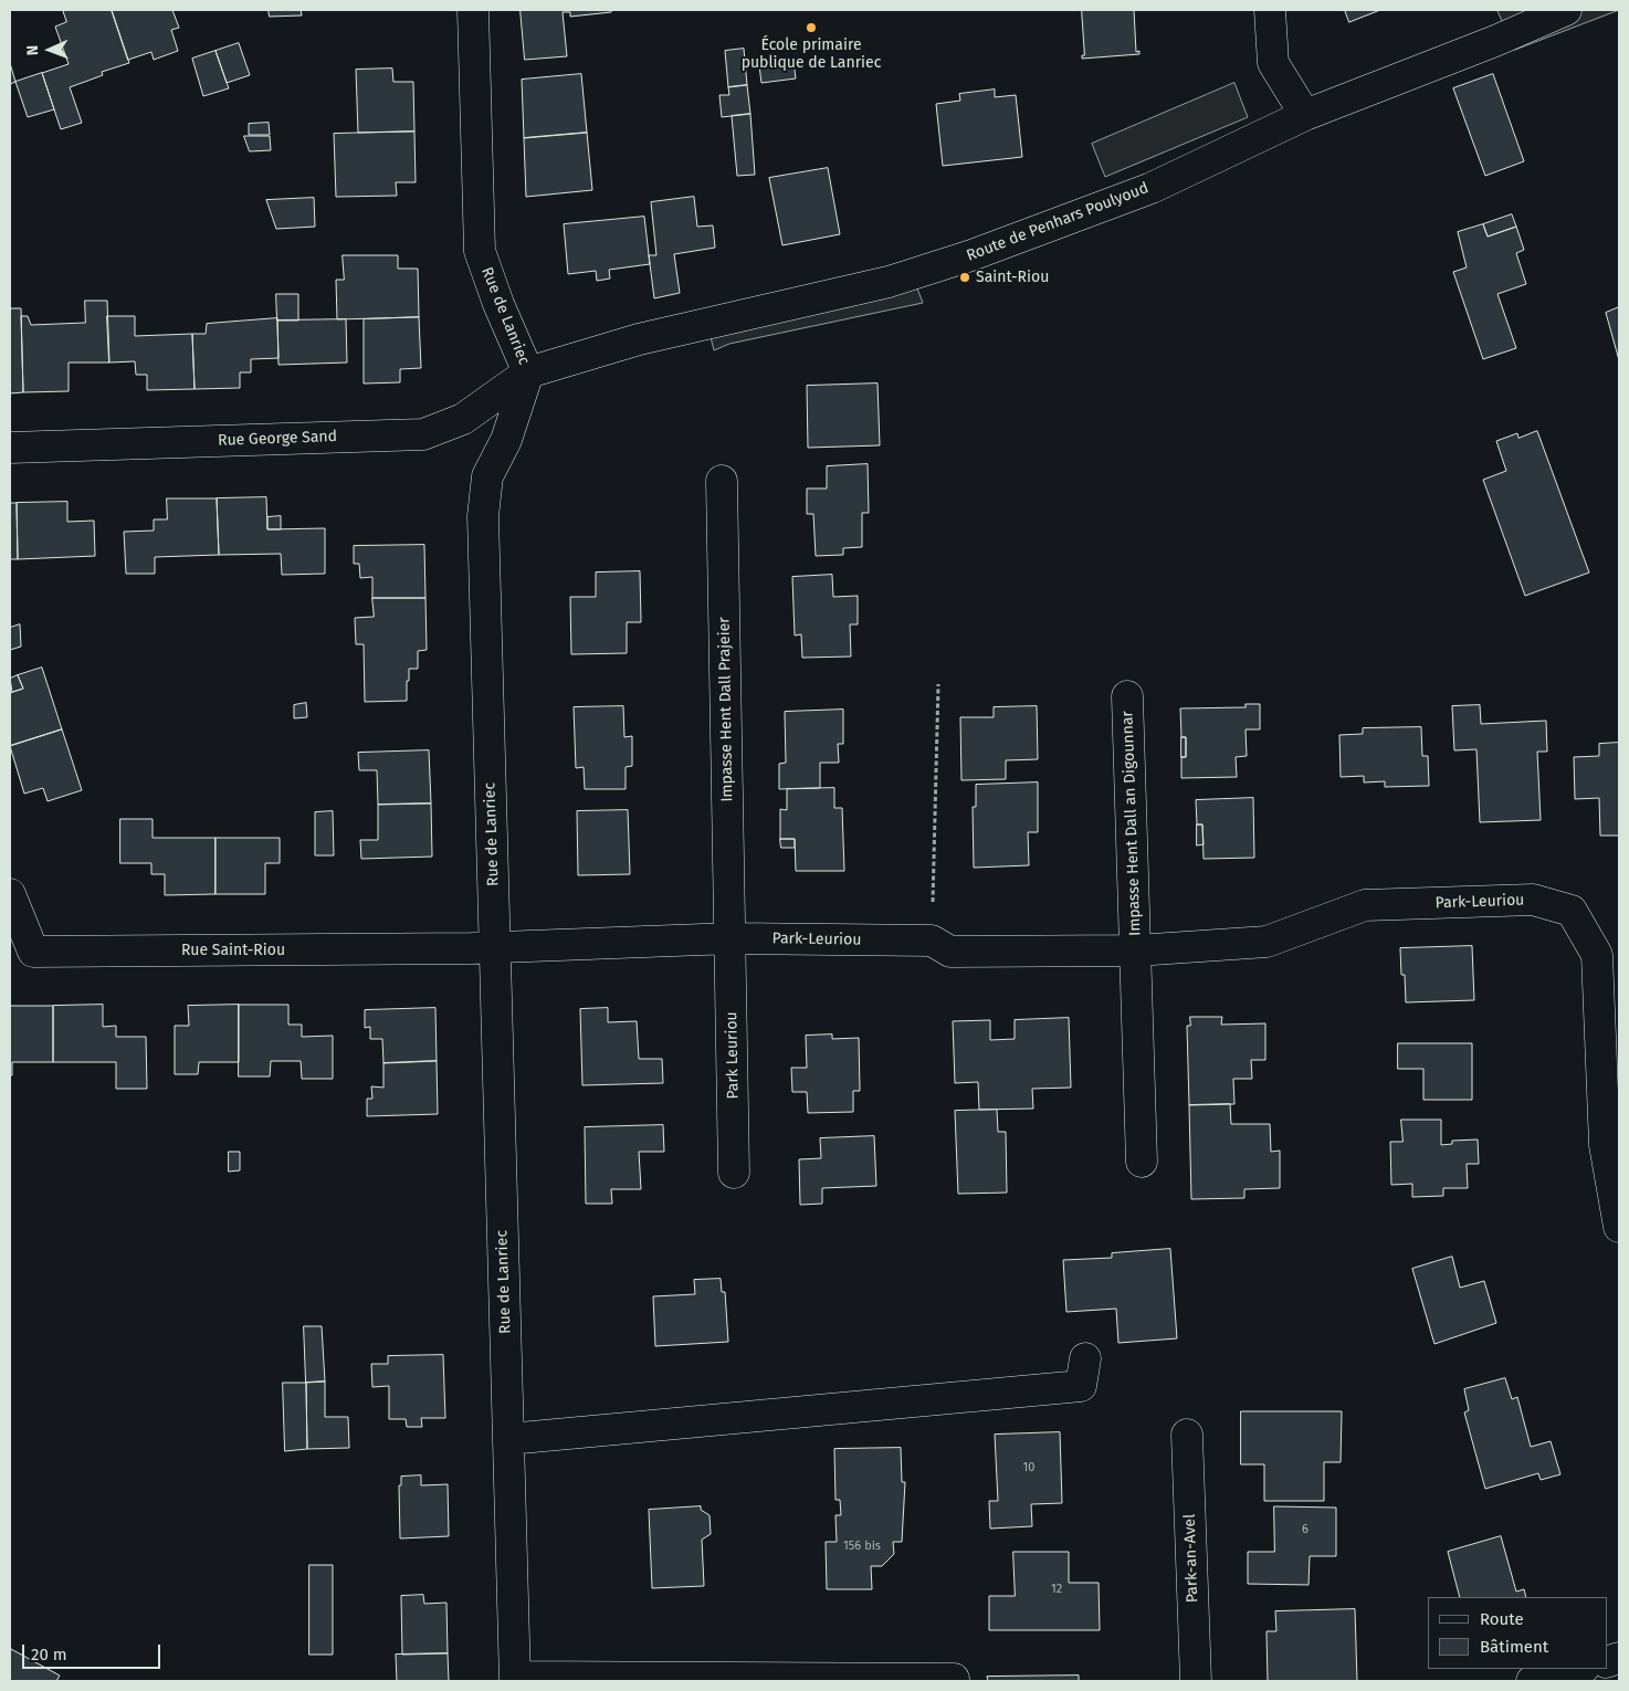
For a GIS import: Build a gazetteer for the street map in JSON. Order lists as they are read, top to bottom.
{
  "streets": {
    "street": [
      "Route de Penhars Poulyoud",
      "Rue de Lanriec",
      "Rue George Sand",
      "Impasse Hent Dall Prajeier",
      "Impasse Hent Dall an Digounnar",
      "Park-Leuriou",
      "Rue Saint-Riou",
      "Park Leuriou",
      "Park-an-Avel"
    ]
  },
  "crossings": [
    ["Route de Penhars Poulyoud", "Rue de Lanriec"],
    ["Route de Penhars Poulyoud", "Rue George Sand"],
    ["Rue de Lanriec", "Rue George Sand"],
    ["Rue de Lanriec", "Park-Leuriou"],
    ["Rue de Lanriec", "Rue Saint-Riou"],
    ["Impasse Hent Dall Prajeier", "Park-Leuriou"],
    ["Impasse Hent Dall Prajeier", "Park Leuriou"],
    ["Impasse Hent Dall an Digounnar", "Park-Leuriou"],
    ["Park-Leuriou", "Rue Saint-Riou"],
    ["Park-Leuriou", "Park Leuriou"]
  ],
  "places": ["École primaire publique de Lanriec", "Saint-Riou"],
  "house_numbers": [
    "10",
    "6",
    "156 bis",
    "12"
  ],
  "legend": ["Route", "Bâtiment"],
  "scale_bar": "20 m",
  "north": "left"
}
